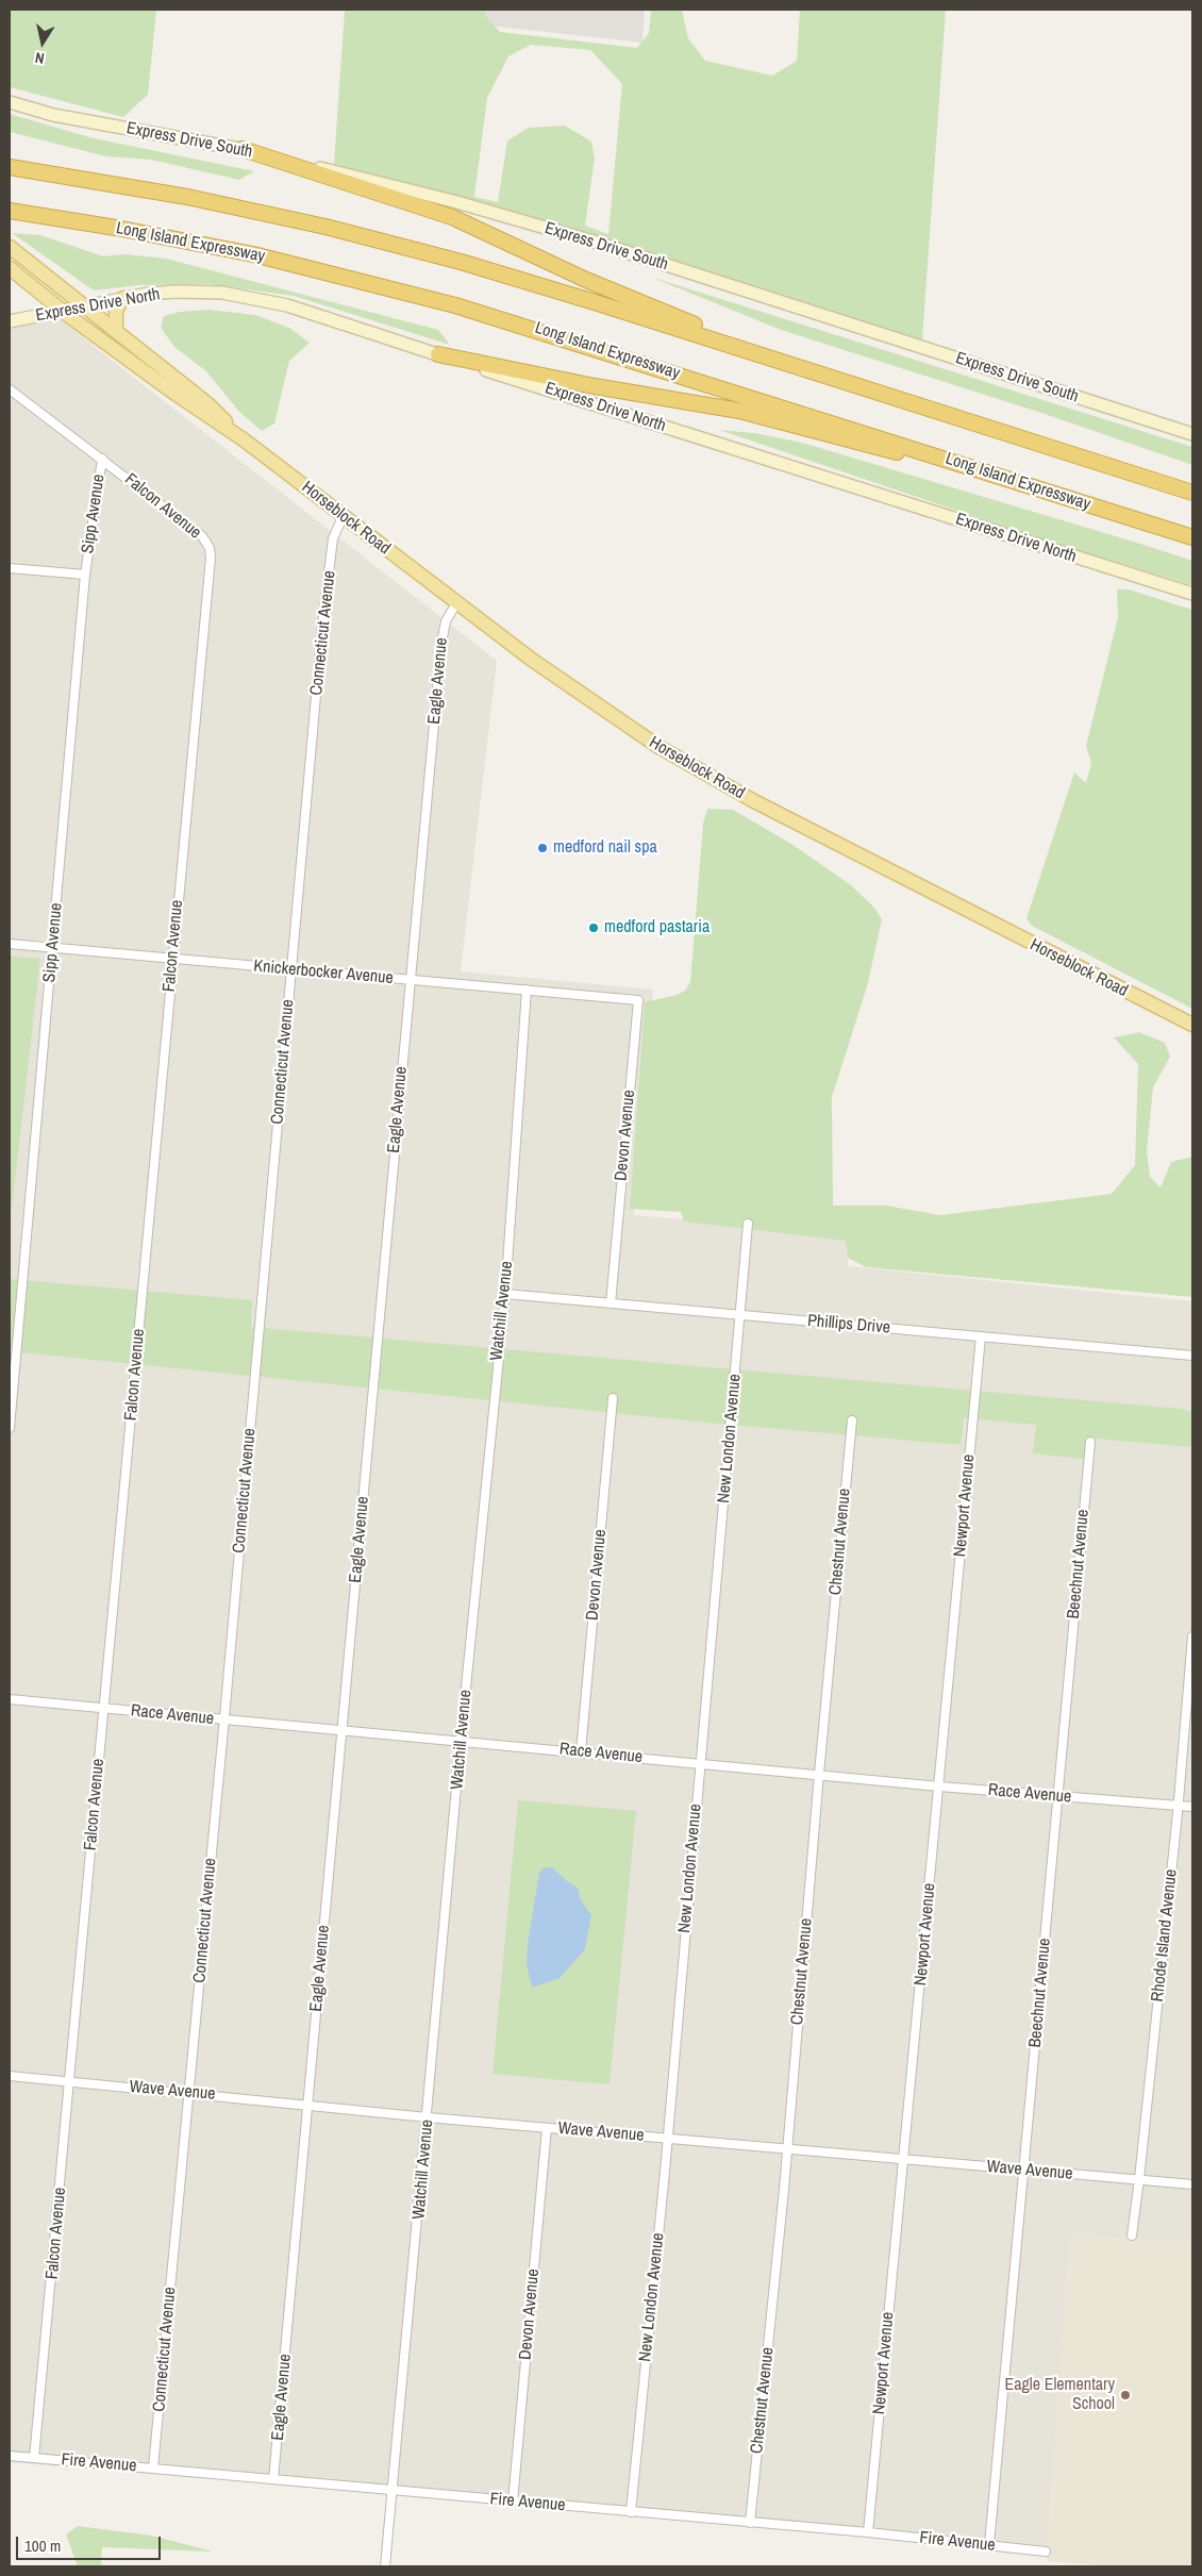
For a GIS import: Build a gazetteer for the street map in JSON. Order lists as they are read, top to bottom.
{
  "streets": {
    "highway": ["Long Island Expressway"],
    "main road": ["Express Drive South", "Express Drive North", "Horseblock Road"],
    "street": [
      "Falcon Avenue",
      "Sipp Avenue",
      "Connecticut Avenue",
      "Eagle Avenue",
      "Knickerbocker Avenue",
      "Devon Avenue",
      "Watchill Avenue",
      "Phillips Drive",
      "New London Avenue",
      "Newport Avenue",
      "Chestnut Avenue",
      "Beechnut Avenue",
      "Race Avenue",
      "Rhode Island Avenue",
      "Wave Avenue",
      "Fire Avenue"
    ]
  },
  "crossings": [
    ["Express Drive North", "Horseblock Road"],
    ["Falcon Avenue", "Sipp Avenue"],
    ["Falcon Avenue", "Knickerbocker Avenue"],
    ["Falcon Avenue", "Race Avenue"],
    ["Falcon Avenue", "Wave Avenue"],
    ["Falcon Avenue", "Fire Avenue"],
    ["Sipp Avenue", "Knickerbocker Avenue"],
    ["Horseblock Road", "Connecticut Avenue"],
    ["Horseblock Road", "Eagle Avenue"],
    ["Connecticut Avenue", "Knickerbocker Avenue"],
    ["Connecticut Avenue", "Race Avenue"],
    ["Connecticut Avenue", "Wave Avenue"],
    ["Connecticut Avenue", "Fire Avenue"],
    ["Eagle Avenue", "Knickerbocker Avenue"],
    ["Eagle Avenue", "Race Avenue"],
    ["Eagle Avenue", "Wave Avenue"],
    ["Eagle Avenue", "Fire Avenue"],
    ["Knickerbocker Avenue", "Devon Avenue"],
    ["Knickerbocker Avenue", "Watchill Avenue"],
    ["Devon Avenue", "Phillips Drive"],
    ["Devon Avenue", "Race Avenue"],
    ["Devon Avenue", "Wave Avenue"],
    ["Devon Avenue", "Fire Avenue"],
    ["Watchill Avenue", "Phillips Drive"],
    ["Watchill Avenue", "Race Avenue"],
    ["Watchill Avenue", "Wave Avenue"],
    ["Watchill Avenue", "Fire Avenue"],
    ["Phillips Drive", "New London Avenue"],
    ["Phillips Drive", "Newport Avenue"],
    ["New London Avenue", "Race Avenue"],
    ["New London Avenue", "Wave Avenue"],
    ["New London Avenue", "Fire Avenue"],
    ["Newport Avenue", "Race Avenue"],
    ["Newport Avenue", "Wave Avenue"],
    ["Newport Avenue", "Fire Avenue"],
    ["Chestnut Avenue", "Race Avenue"],
    ["Chestnut Avenue", "Wave Avenue"],
    ["Chestnut Avenue", "Fire Avenue"],
    ["Beechnut Avenue", "Race Avenue"],
    ["Beechnut Avenue", "Wave Avenue"],
    ["Beechnut Avenue", "Fire Avenue"],
    ["Race Avenue", "Rhode Island Avenue"],
    ["Rhode Island Avenue", "Wave Avenue"]
  ],
  "places": ["medford nail spa", "medford pastaria", "Eagle Elementary School"],
  "scale_bar": "100 m",
  "north": "bottom"
}
